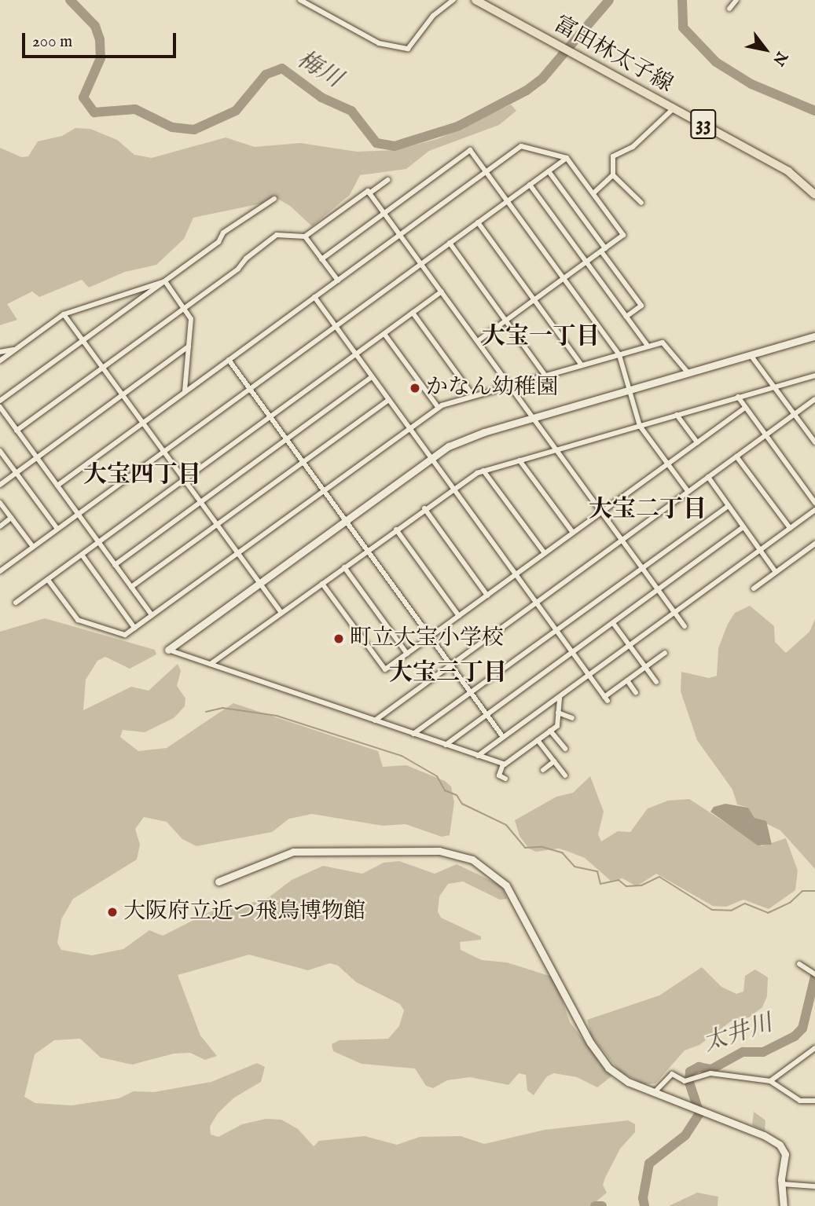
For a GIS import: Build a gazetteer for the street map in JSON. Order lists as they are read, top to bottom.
{
  "streets": {
    "main road": ["富田林太子線", "33"]
  },
  "districts": [
    "大宝一丁目",
    "大宝四丁目",
    "大宝二丁目",
    "大宝三丁目"
  ],
  "water": ["梅川", "太井川"],
  "places": ["かなん幼稚園", "町立大宝小学校", "大阪府立近つ飛鳥博物館"],
  "scale_bar": "200 m",
  "north": "bottom right"
}
